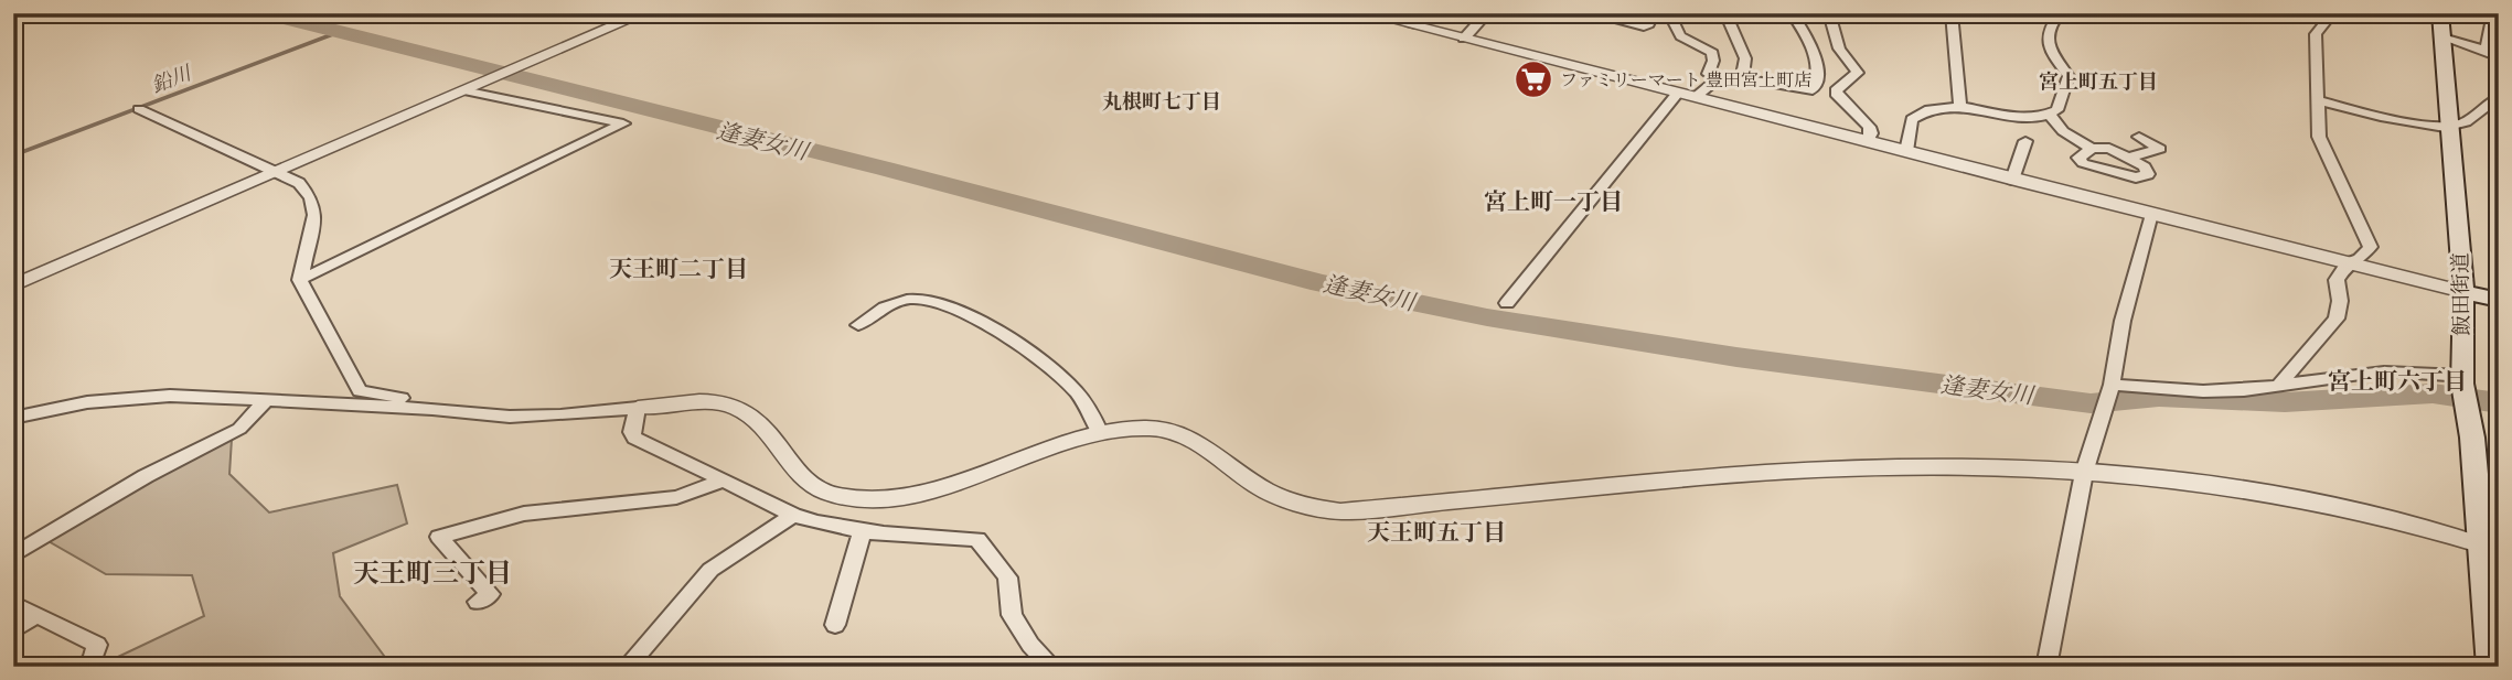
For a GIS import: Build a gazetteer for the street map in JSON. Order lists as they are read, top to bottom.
{
  "streets": {
    "main road": ["飯田街道"]
  },
  "districts": [
    "宮上町五丁目",
    "丸根町七丁目",
    "宮上町一丁目",
    "天王町二丁目",
    "宮上町六丁目",
    "天王町五丁目",
    "天王町三丁目"
  ],
  "water": ["鉛川", "逢妻女川"],
  "places": {
    "supermarket": ["ファミリーマート 豊田宮上町店"]
  }
}
